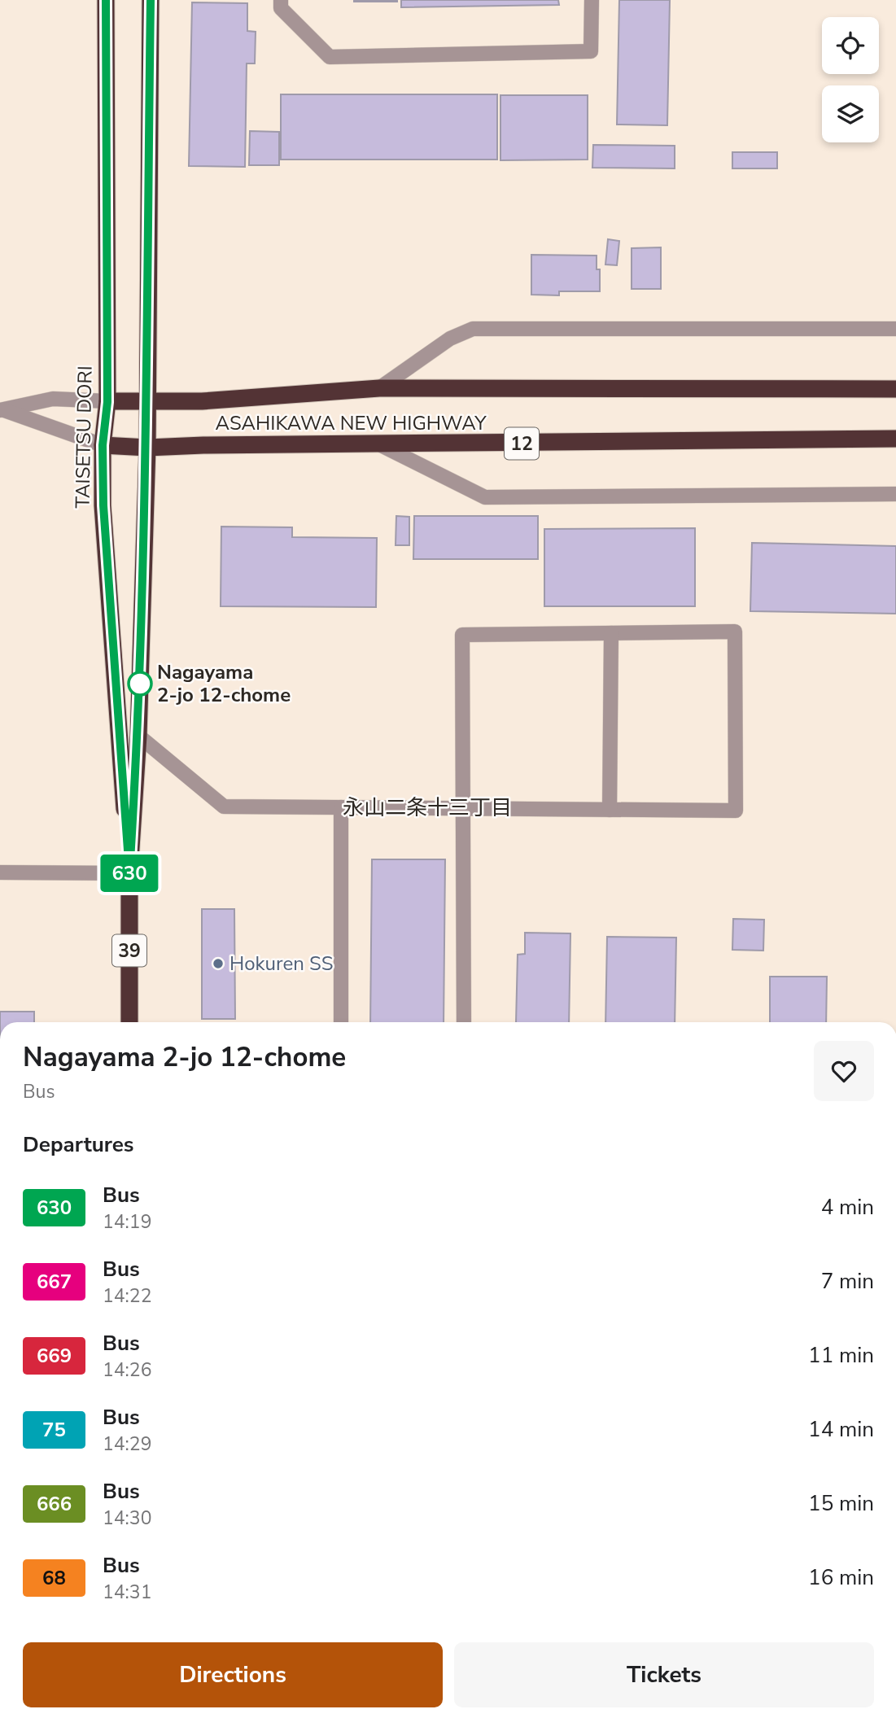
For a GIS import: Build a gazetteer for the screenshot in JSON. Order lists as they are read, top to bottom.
{
  "streets": {
    "highway": [
      "ASAHIKAWA NEW HIGHWAY",
      "TAISETSU DORI",
      "12",
      "39"
    ]
  },
  "crossings": [
    ["ASAHIKAWA NEW HIGHWAY", "TAISETSU DORI"],
    ["ASAHIKAWA NEW HIGHWAY", "12"],
    ["TAISETSU DORI", "12"]
  ],
  "districts": ["永山二条十三丁目"],
  "places": ["Nagayama 2-jo 12-chome", "Hokuren SS"],
  "lines": ["bus line 630"],
  "page": {
    "on_map": "630",
    "heading": [
      ["Nagayama 2-jo 12-chome", "Bus"],
      "Departures"
    ],
    "list": [
      {
        "mark": "630",
        "name": "Bus",
        "note": "14:19",
        "value": "4 min"
      },
      {
        "mark": "667",
        "name": "Bus",
        "note": "14:22",
        "value": "7 min"
      },
      {
        "mark": "669",
        "name": "Bus",
        "note": "14:26",
        "value": "11 min"
      },
      {
        "mark": "75",
        "name": "Bus",
        "note": "14:29",
        "value": "14 min"
      },
      {
        "mark": "666",
        "name": "Bus",
        "note": "14:30",
        "value": "15 min"
      },
      {
        "mark": "68",
        "name": "Bus",
        "note": "14:31",
        "value": "16 min"
      }
    ],
    "buttons": ["Directions", "Tickets"]
  }
}
